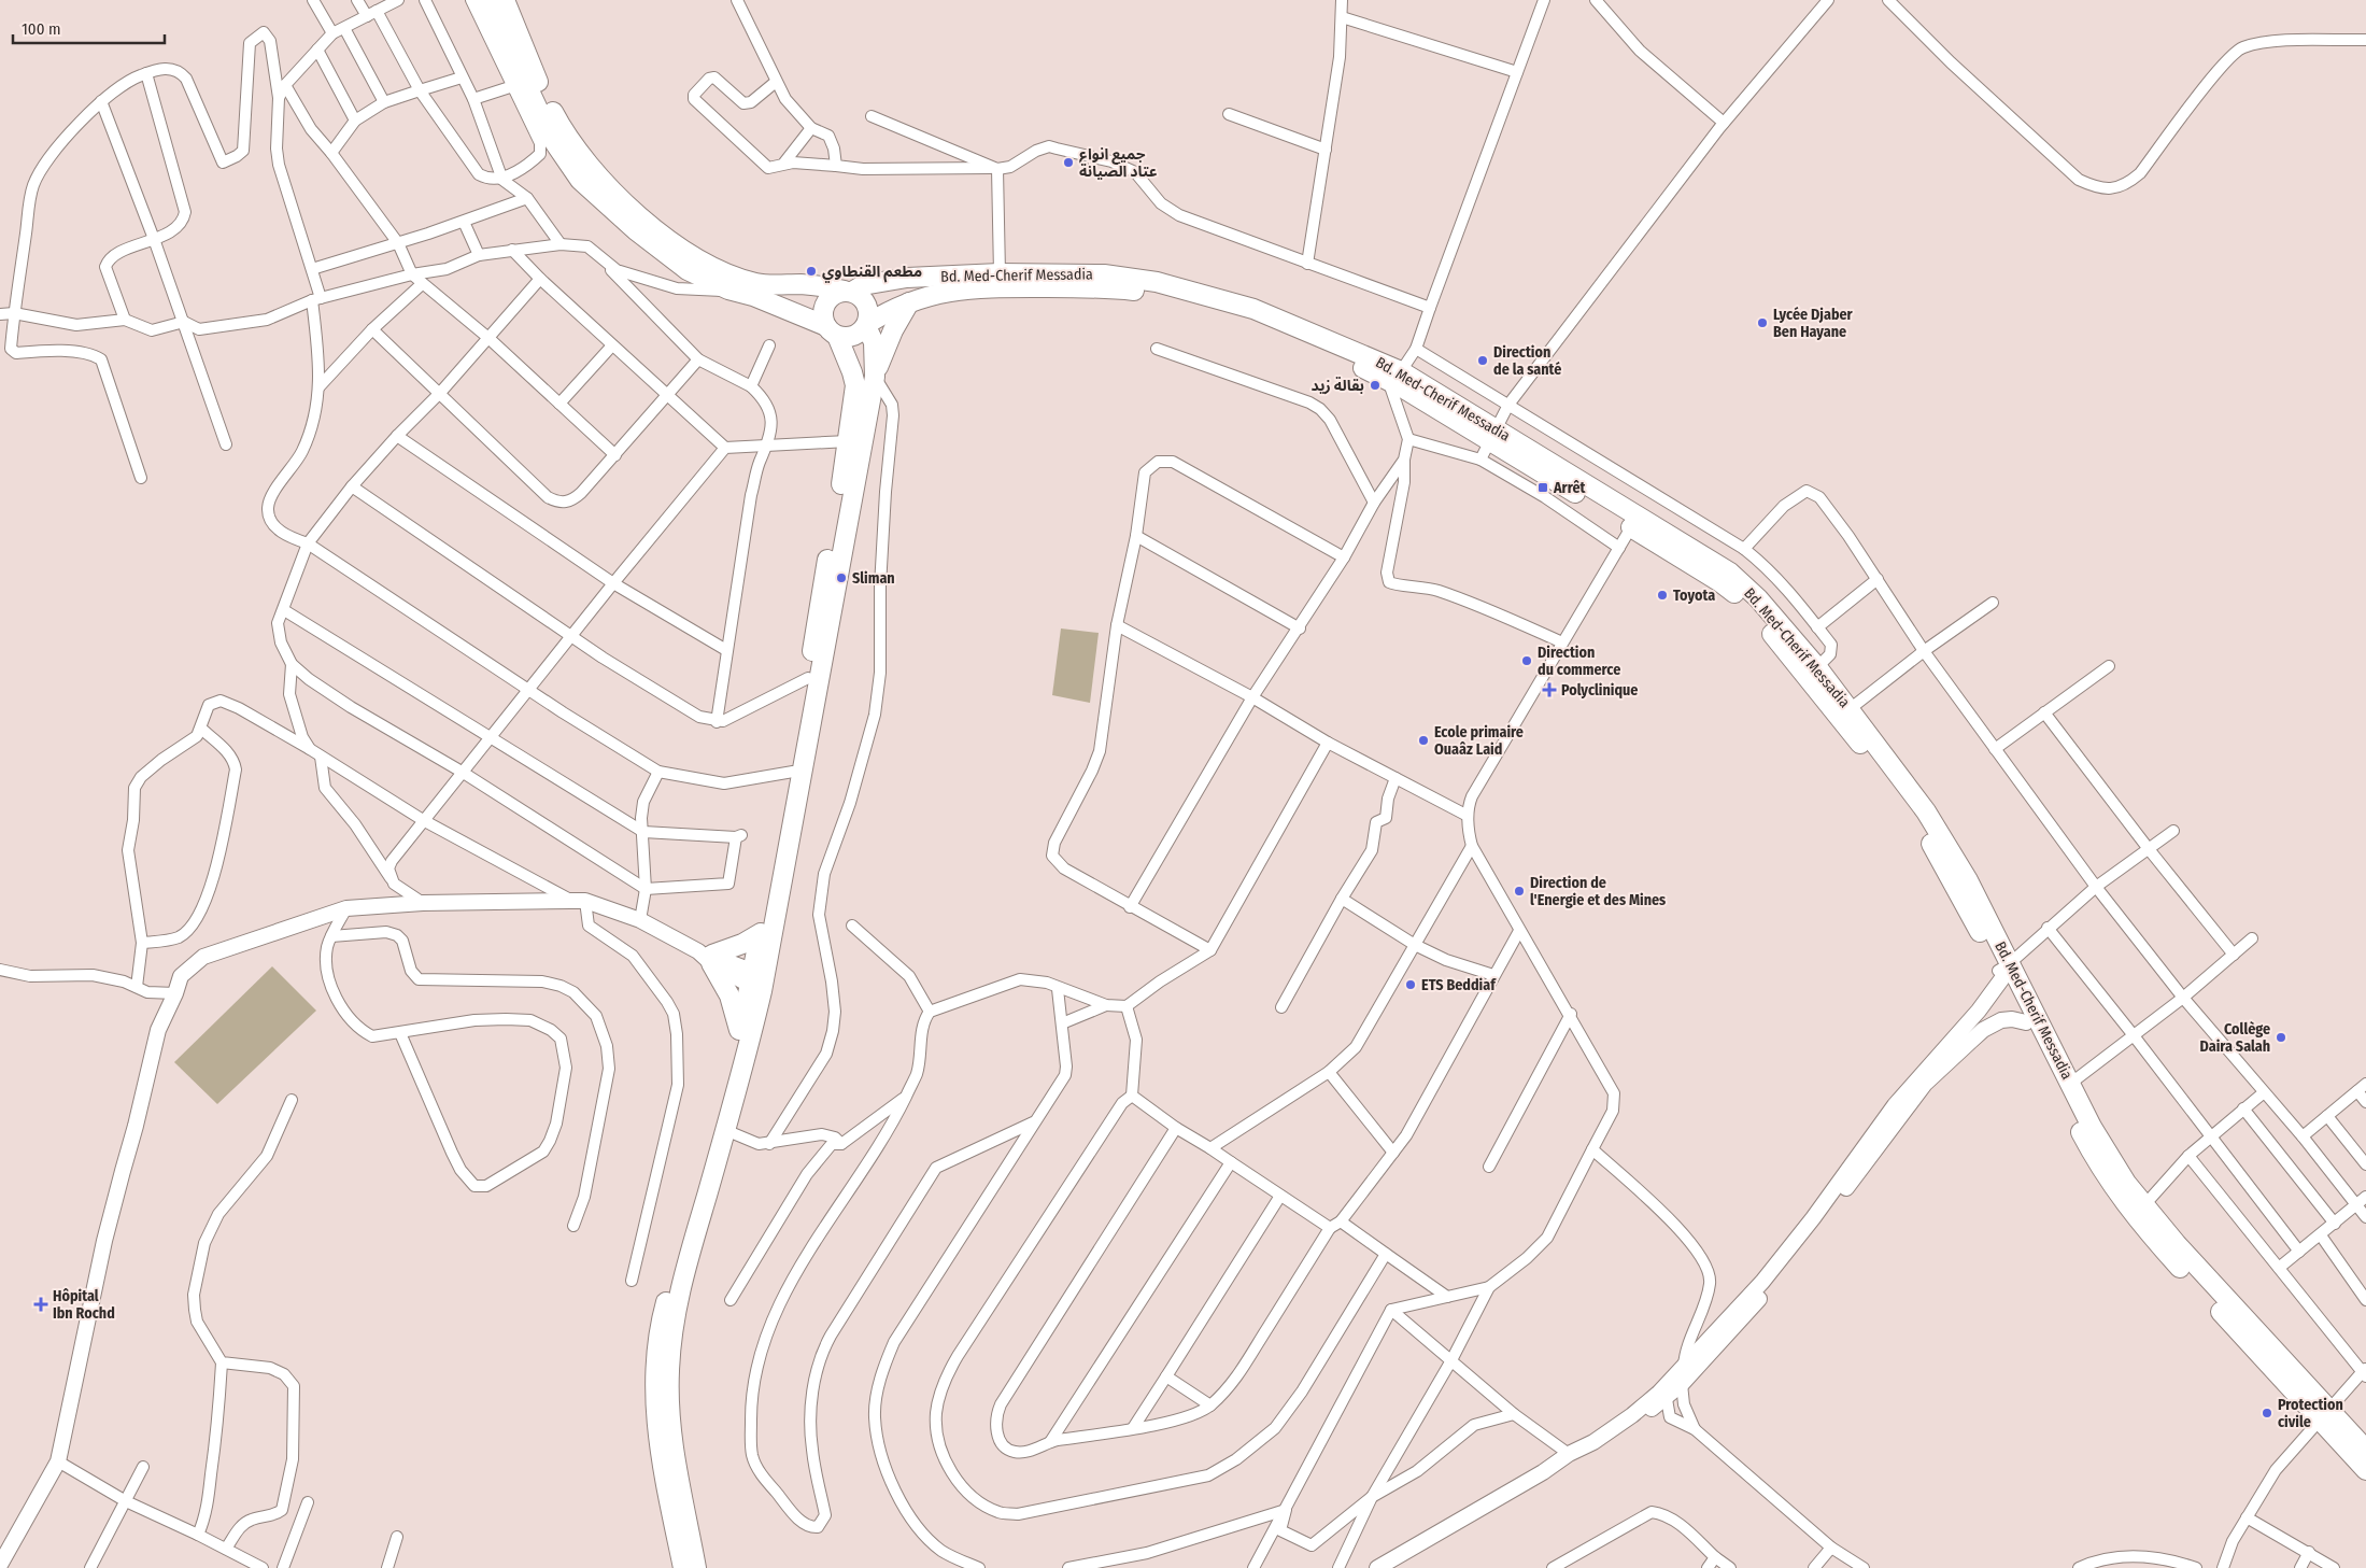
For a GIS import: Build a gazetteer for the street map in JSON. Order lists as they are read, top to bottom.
{
  "streets": {
    "highway": ["Bd. Med-Cherif Messadia"]
  },
  "places": {
    "other": [
      "جميع انواع عتاد الصيانة",
      "مطعم القنطاوي",
      "Lycée Djaber Ben Hayane",
      "Direction de la santé",
      "بقالة زيد",
      "Sliman",
      "Toyota",
      "Direction du commerce",
      "Ecole primaire Ouaâz Laid",
      "Direction de l'Energie et des Mines",
      "ETS Beddiaf",
      "Collège Daira Salah",
      "Protection civile"
    ],
    "transit": ["Arrêt"],
    "health": ["Polyclinique", "Hôpital Ibn Rochd"]
  },
  "scale_bar": "100 m"
}
